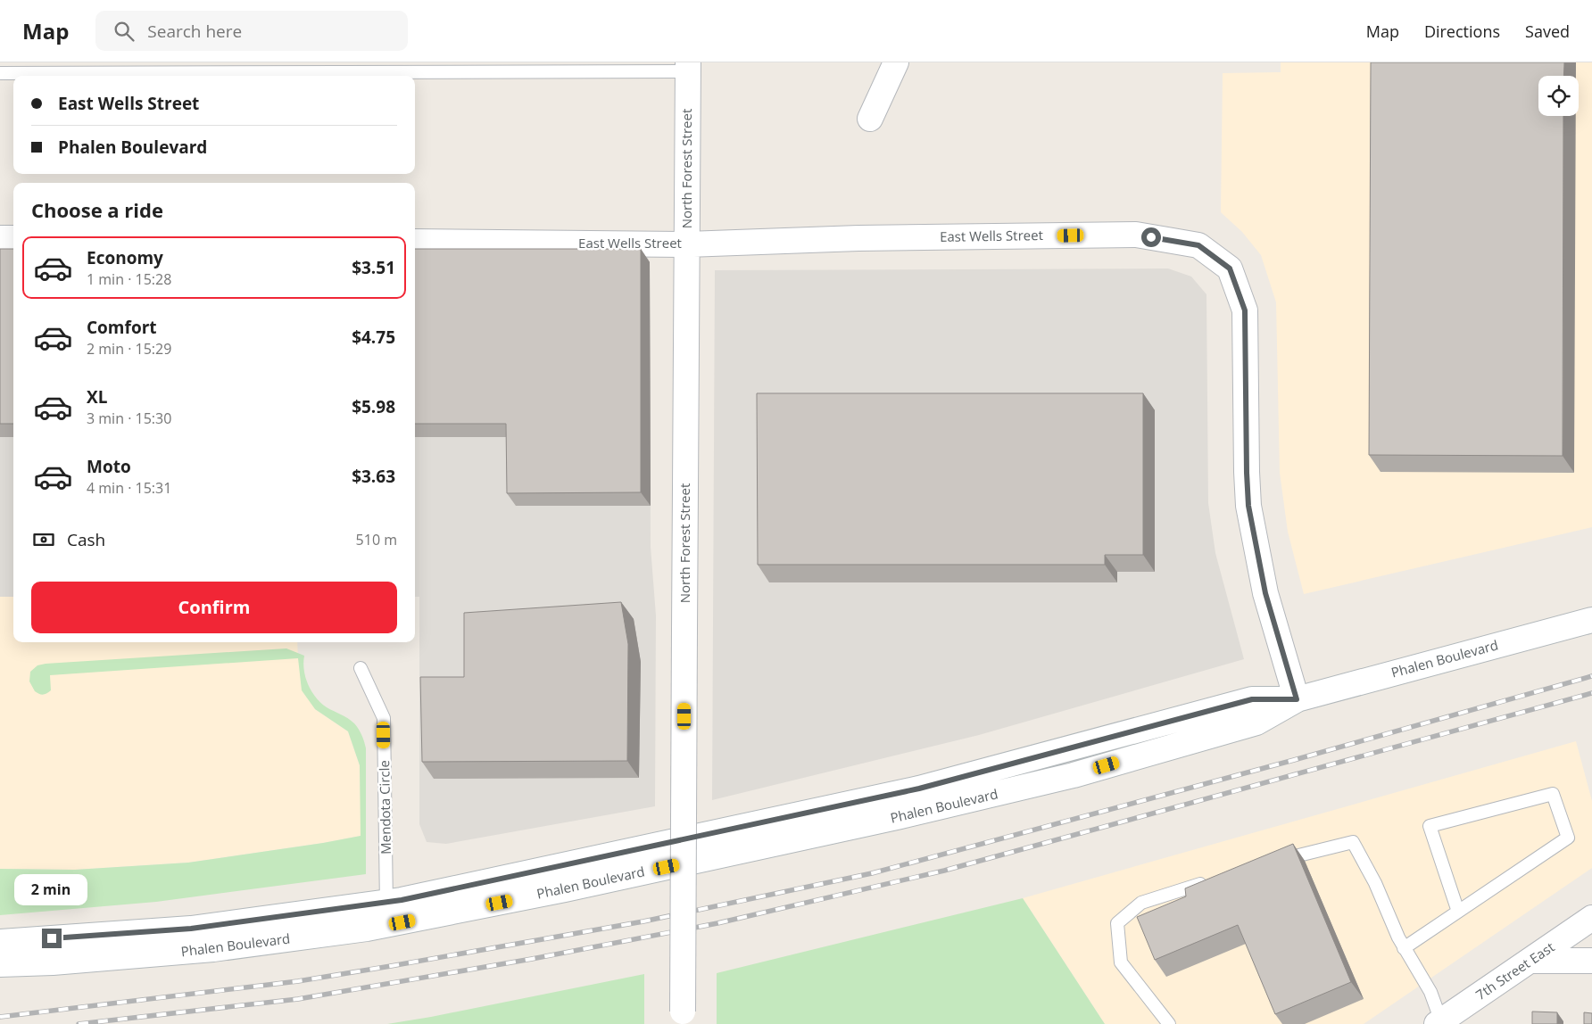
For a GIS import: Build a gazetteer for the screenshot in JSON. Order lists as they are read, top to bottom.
{
  "streets": {
    "street": [
      "North Forest Street",
      "East Wells Street",
      "Phalen Boulevard",
      "7th Street East"
    ],
    "lane": ["Mendota Circle"]
  },
  "crossings": [
    ["North Forest Street", "East Wells Street"],
    ["East Wells Street", "Phalen Boulevard"],
    ["Phalen Boulevard", "Mendota Circle"]
  ],
  "page": {
    "header": "Map",
    "search": "Search here",
    "nav": ["Map", "Directions", "Saved"],
    "banner": ["East Wells Street", "Phalen Boulevard"],
    "heading": "Choose a ride",
    "list": [
      {
        "name": "Economy",
        "note": "1 min · 15:28",
        "value": "$3.51"
      },
      {
        "name": "Comfort",
        "note": "2 min · 15:29",
        "value": "$4.75"
      },
      {
        "name": "XL",
        "note": "3 min · 15:30",
        "value": "$5.98"
      },
      {
        "name": "Moto",
        "note": "4 min · 15:31",
        "value": "$3.63"
      }
    ],
    "pay": ["Cash", "510 m"],
    "buttons": "Confirm",
    "bubble": "2 min"
  }
}
